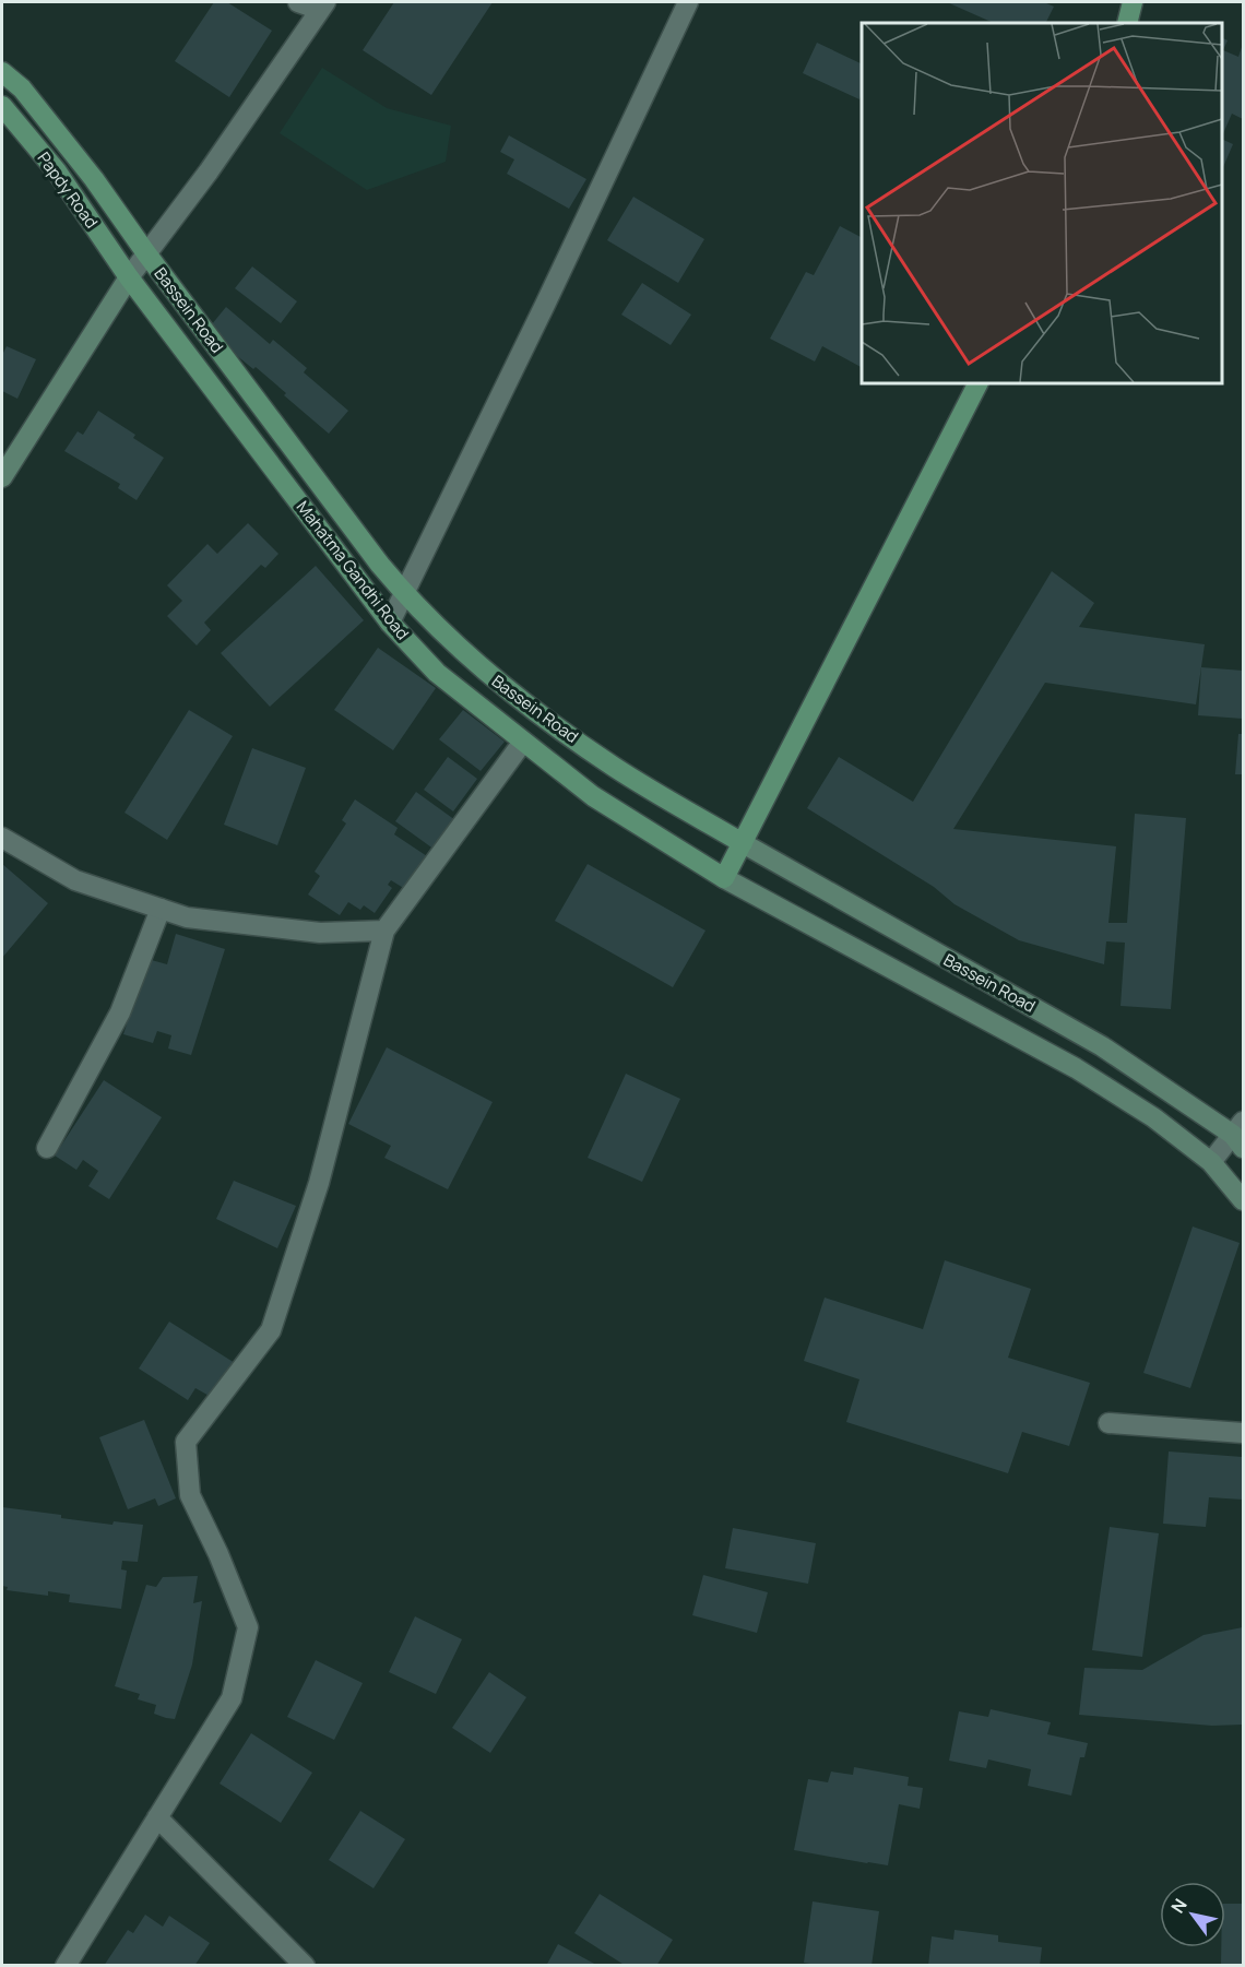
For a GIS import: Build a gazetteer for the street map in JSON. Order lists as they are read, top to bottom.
{
  "streets": {
    "main road": ["Papdy Road", "Bassein Road", "Mahatma Gandhi Road"]
  },
  "crossings": [
    ["Papdy Road", "Mahatma Gandhi Road"],
    ["Bassein Road", "Mahatma Gandhi Road"]
  ],
  "north": "top left"
}
